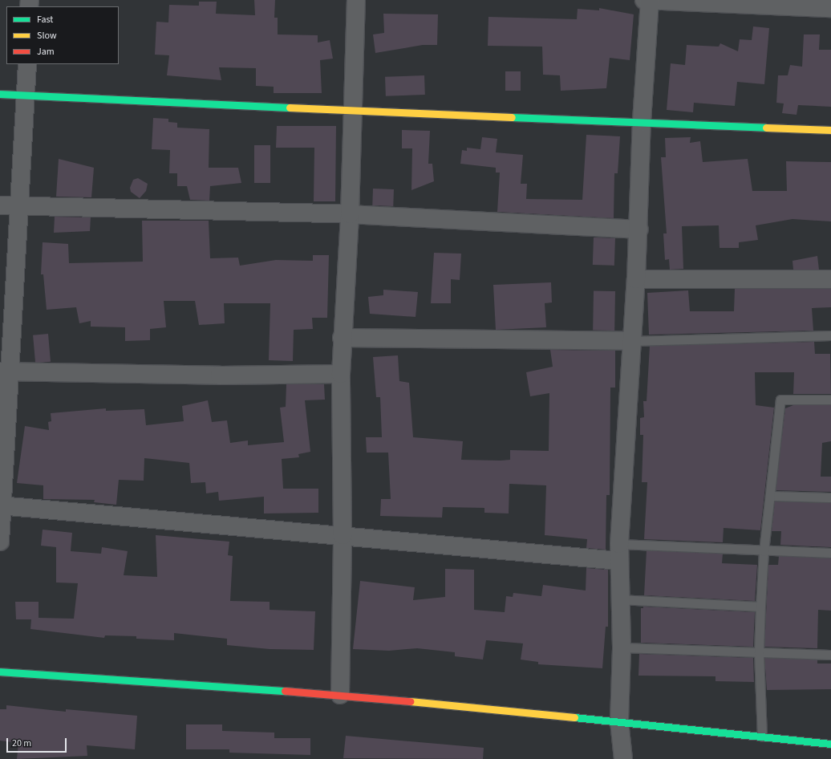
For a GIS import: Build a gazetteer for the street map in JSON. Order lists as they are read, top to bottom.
{
  "legend": ["Fast", "Slow", "Jam"],
  "scale_bar": "20 m"
}
